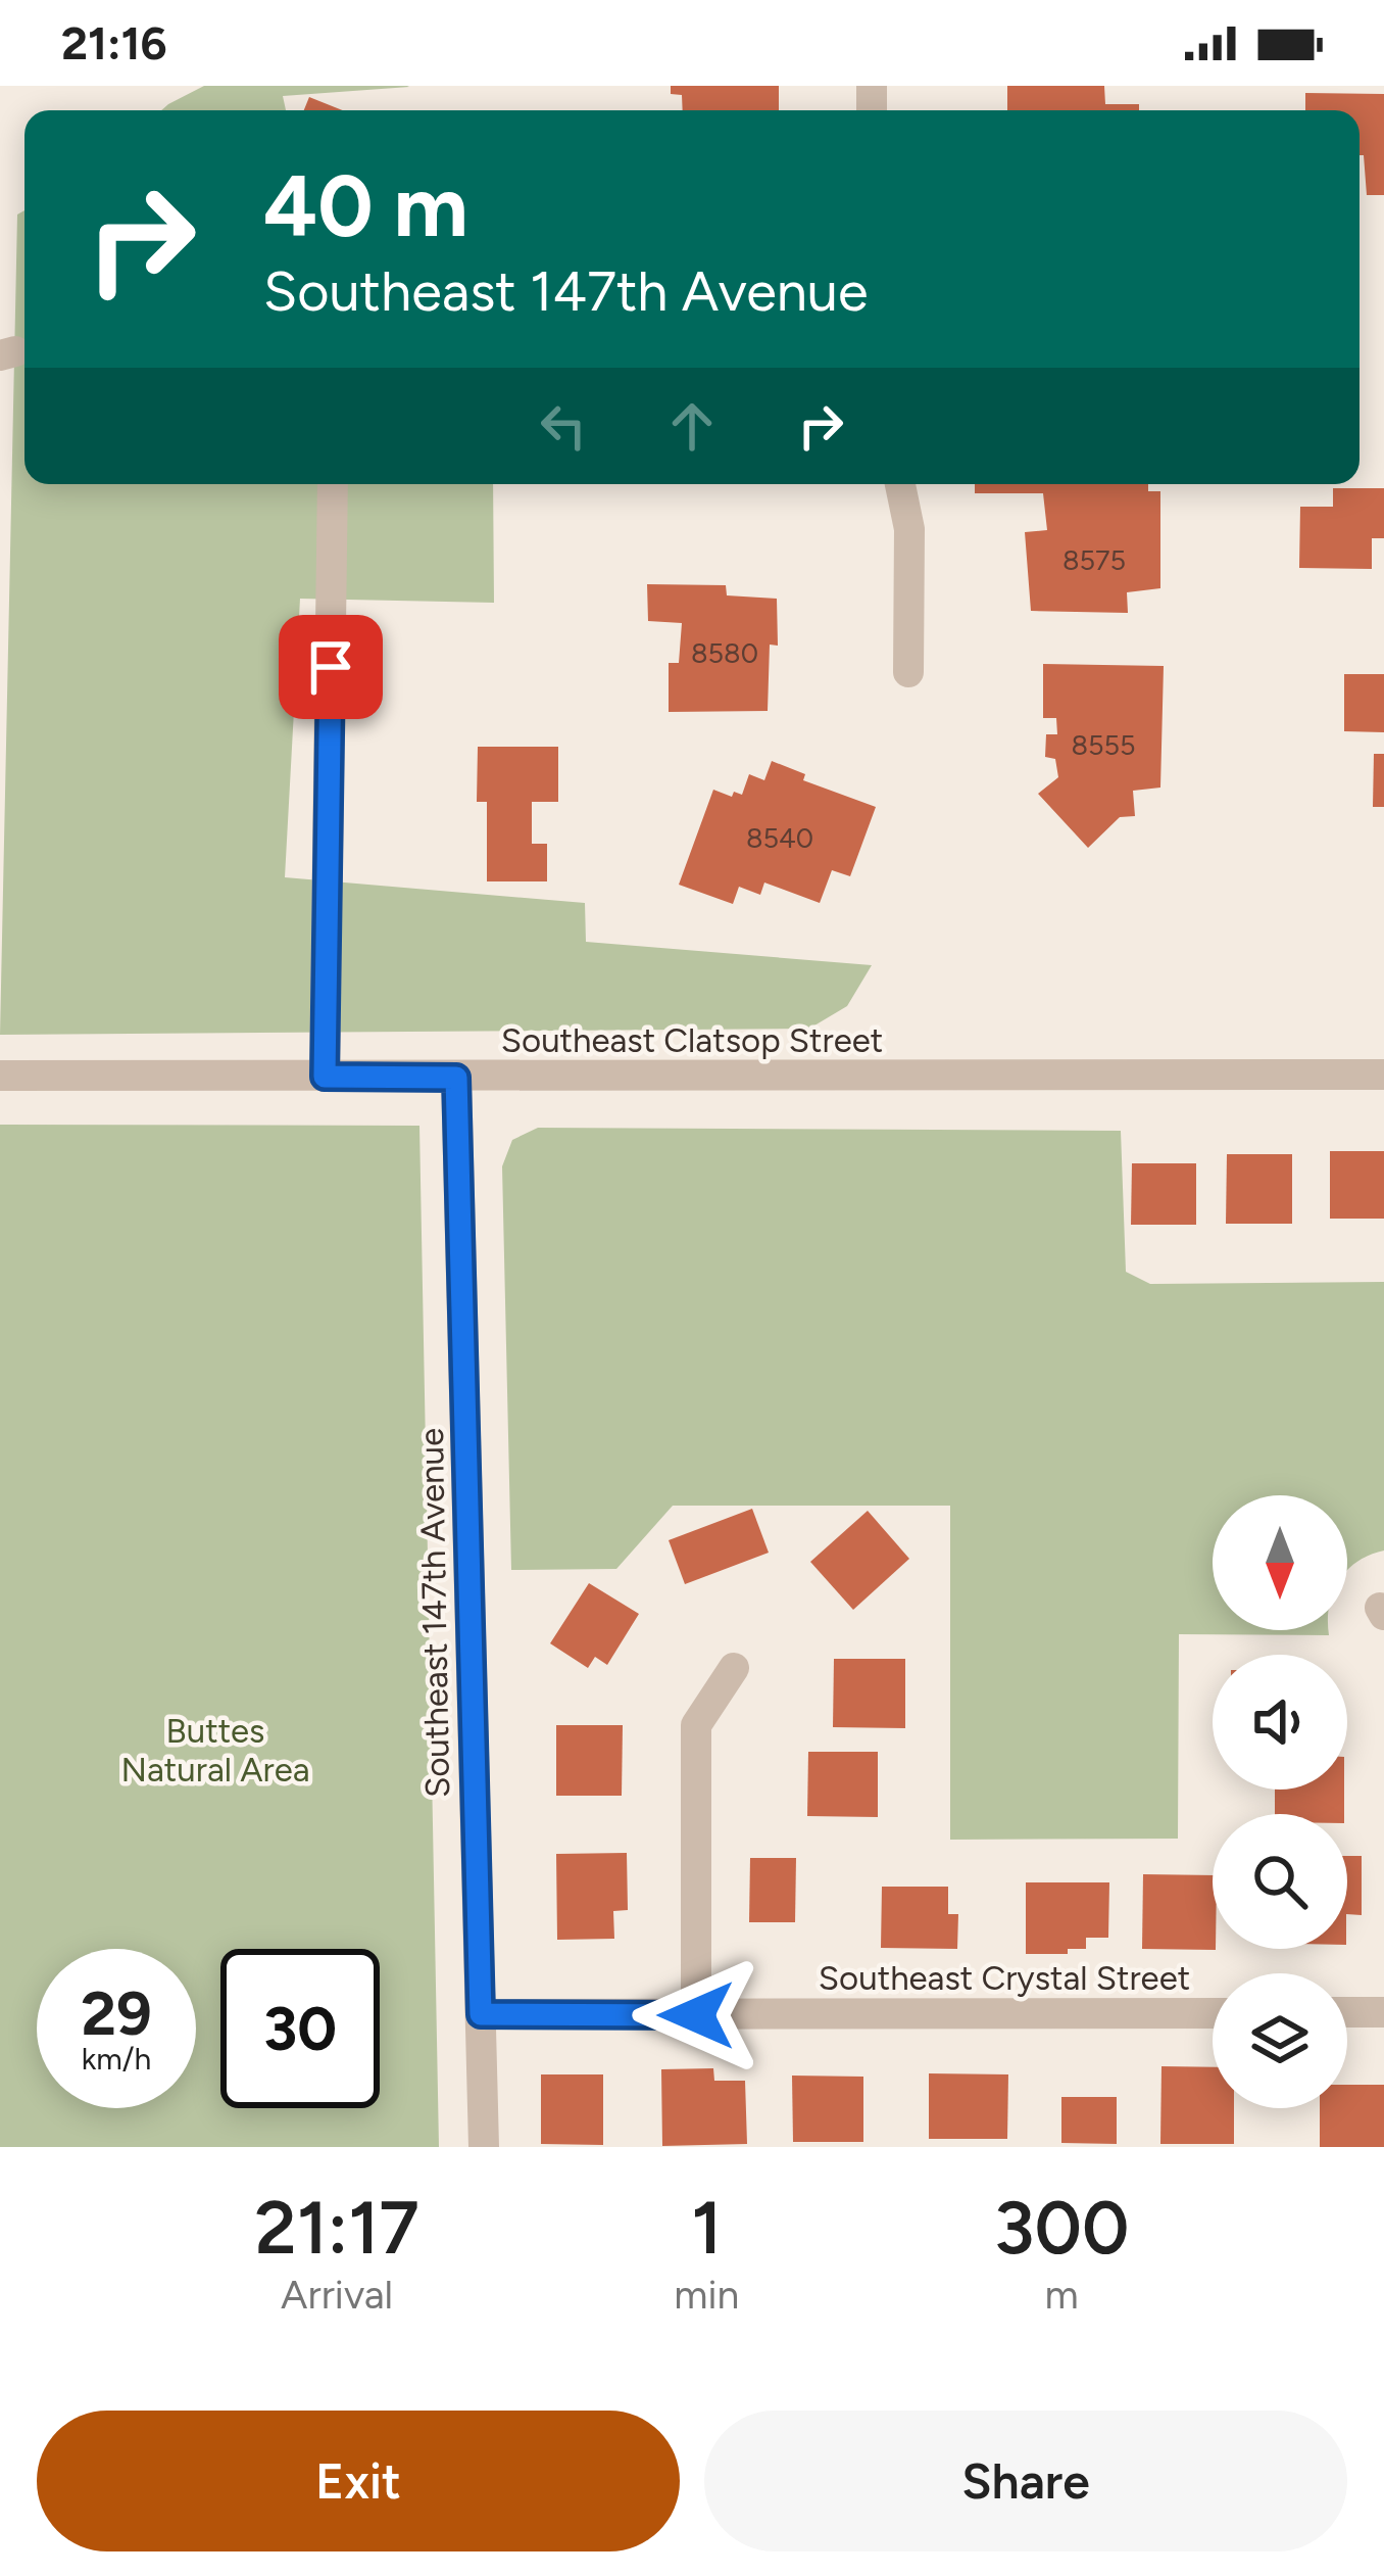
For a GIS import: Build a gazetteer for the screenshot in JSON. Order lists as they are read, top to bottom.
{
  "streets": {
    "street": ["Southeast Clatsop Street", "Southeast 147th Avenue", "Southeast Crystal Street"]
  },
  "crossings": [
    ["Southeast Clatsop Street", "Southeast 147th Avenue"],
    ["Southeast 147th Avenue", "Southeast Crystal Street"]
  ],
  "parks": ["Buttes Natural Area"],
  "house_numbers": [
    "8575",
    "8580",
    "8555",
    "8540"
  ],
  "north": "bottom",
  "page": {
    "status": "21:16",
    "turn": ["40 m", "Southeast 147th Avenue"],
    "speed": "29 km/h",
    "limit": "30",
    "eta": [
      "21:17",
      "Arrival",
      "1",
      "min",
      "300",
      "m"
    ],
    "buttons": ["Exit", "Share"]
  }
}
